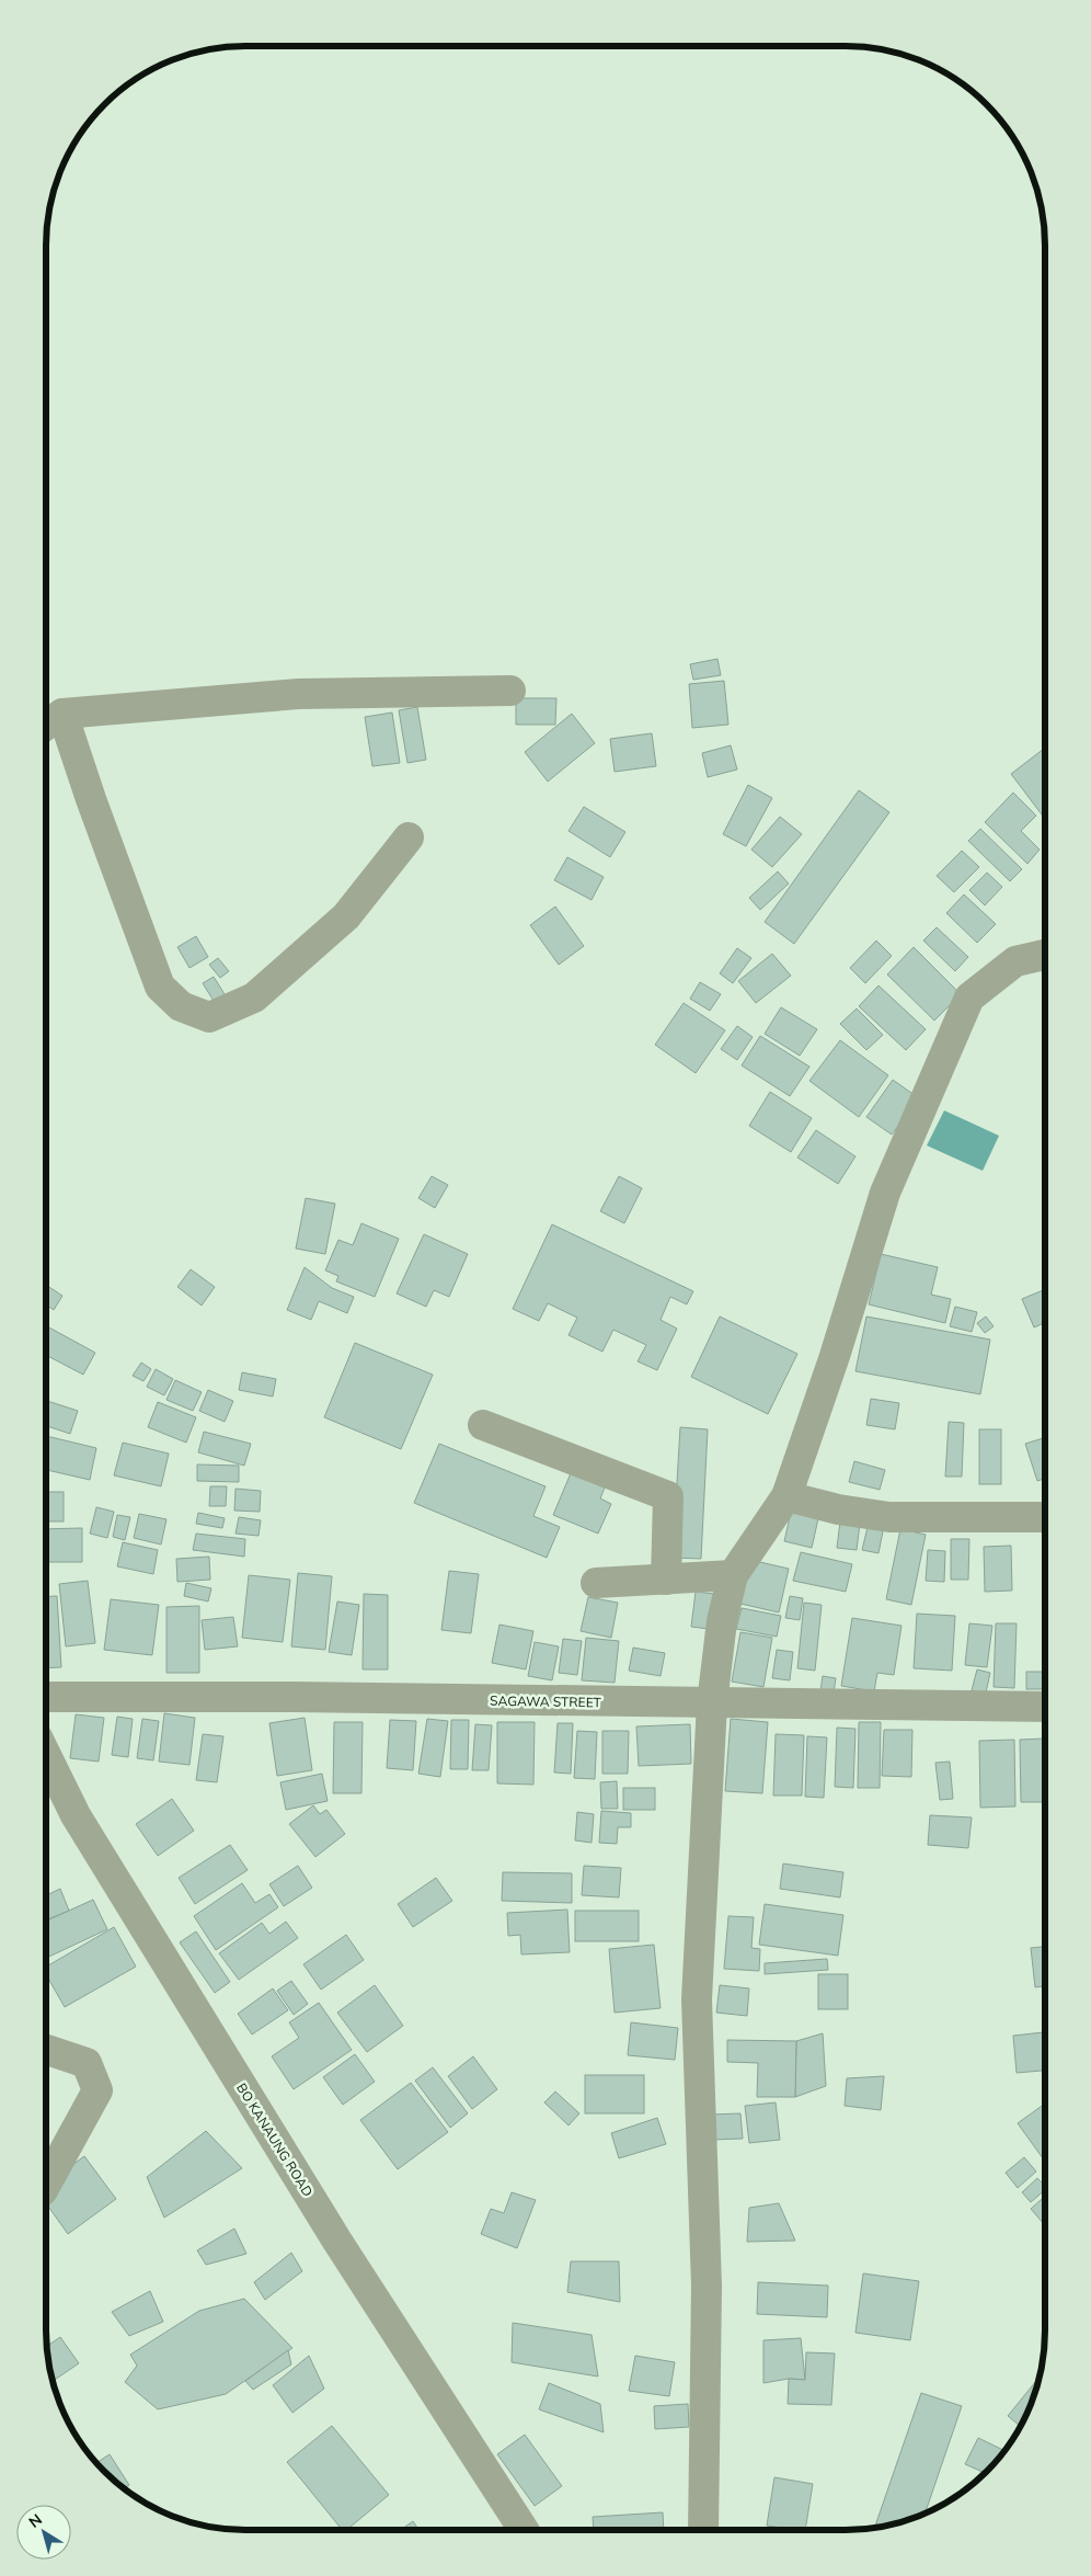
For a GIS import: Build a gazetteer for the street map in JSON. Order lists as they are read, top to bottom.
{
  "streets": {
    "street": ["SAGAWA STREET", "BO KANAUNG ROAD"]
  },
  "north": "top left"
}
